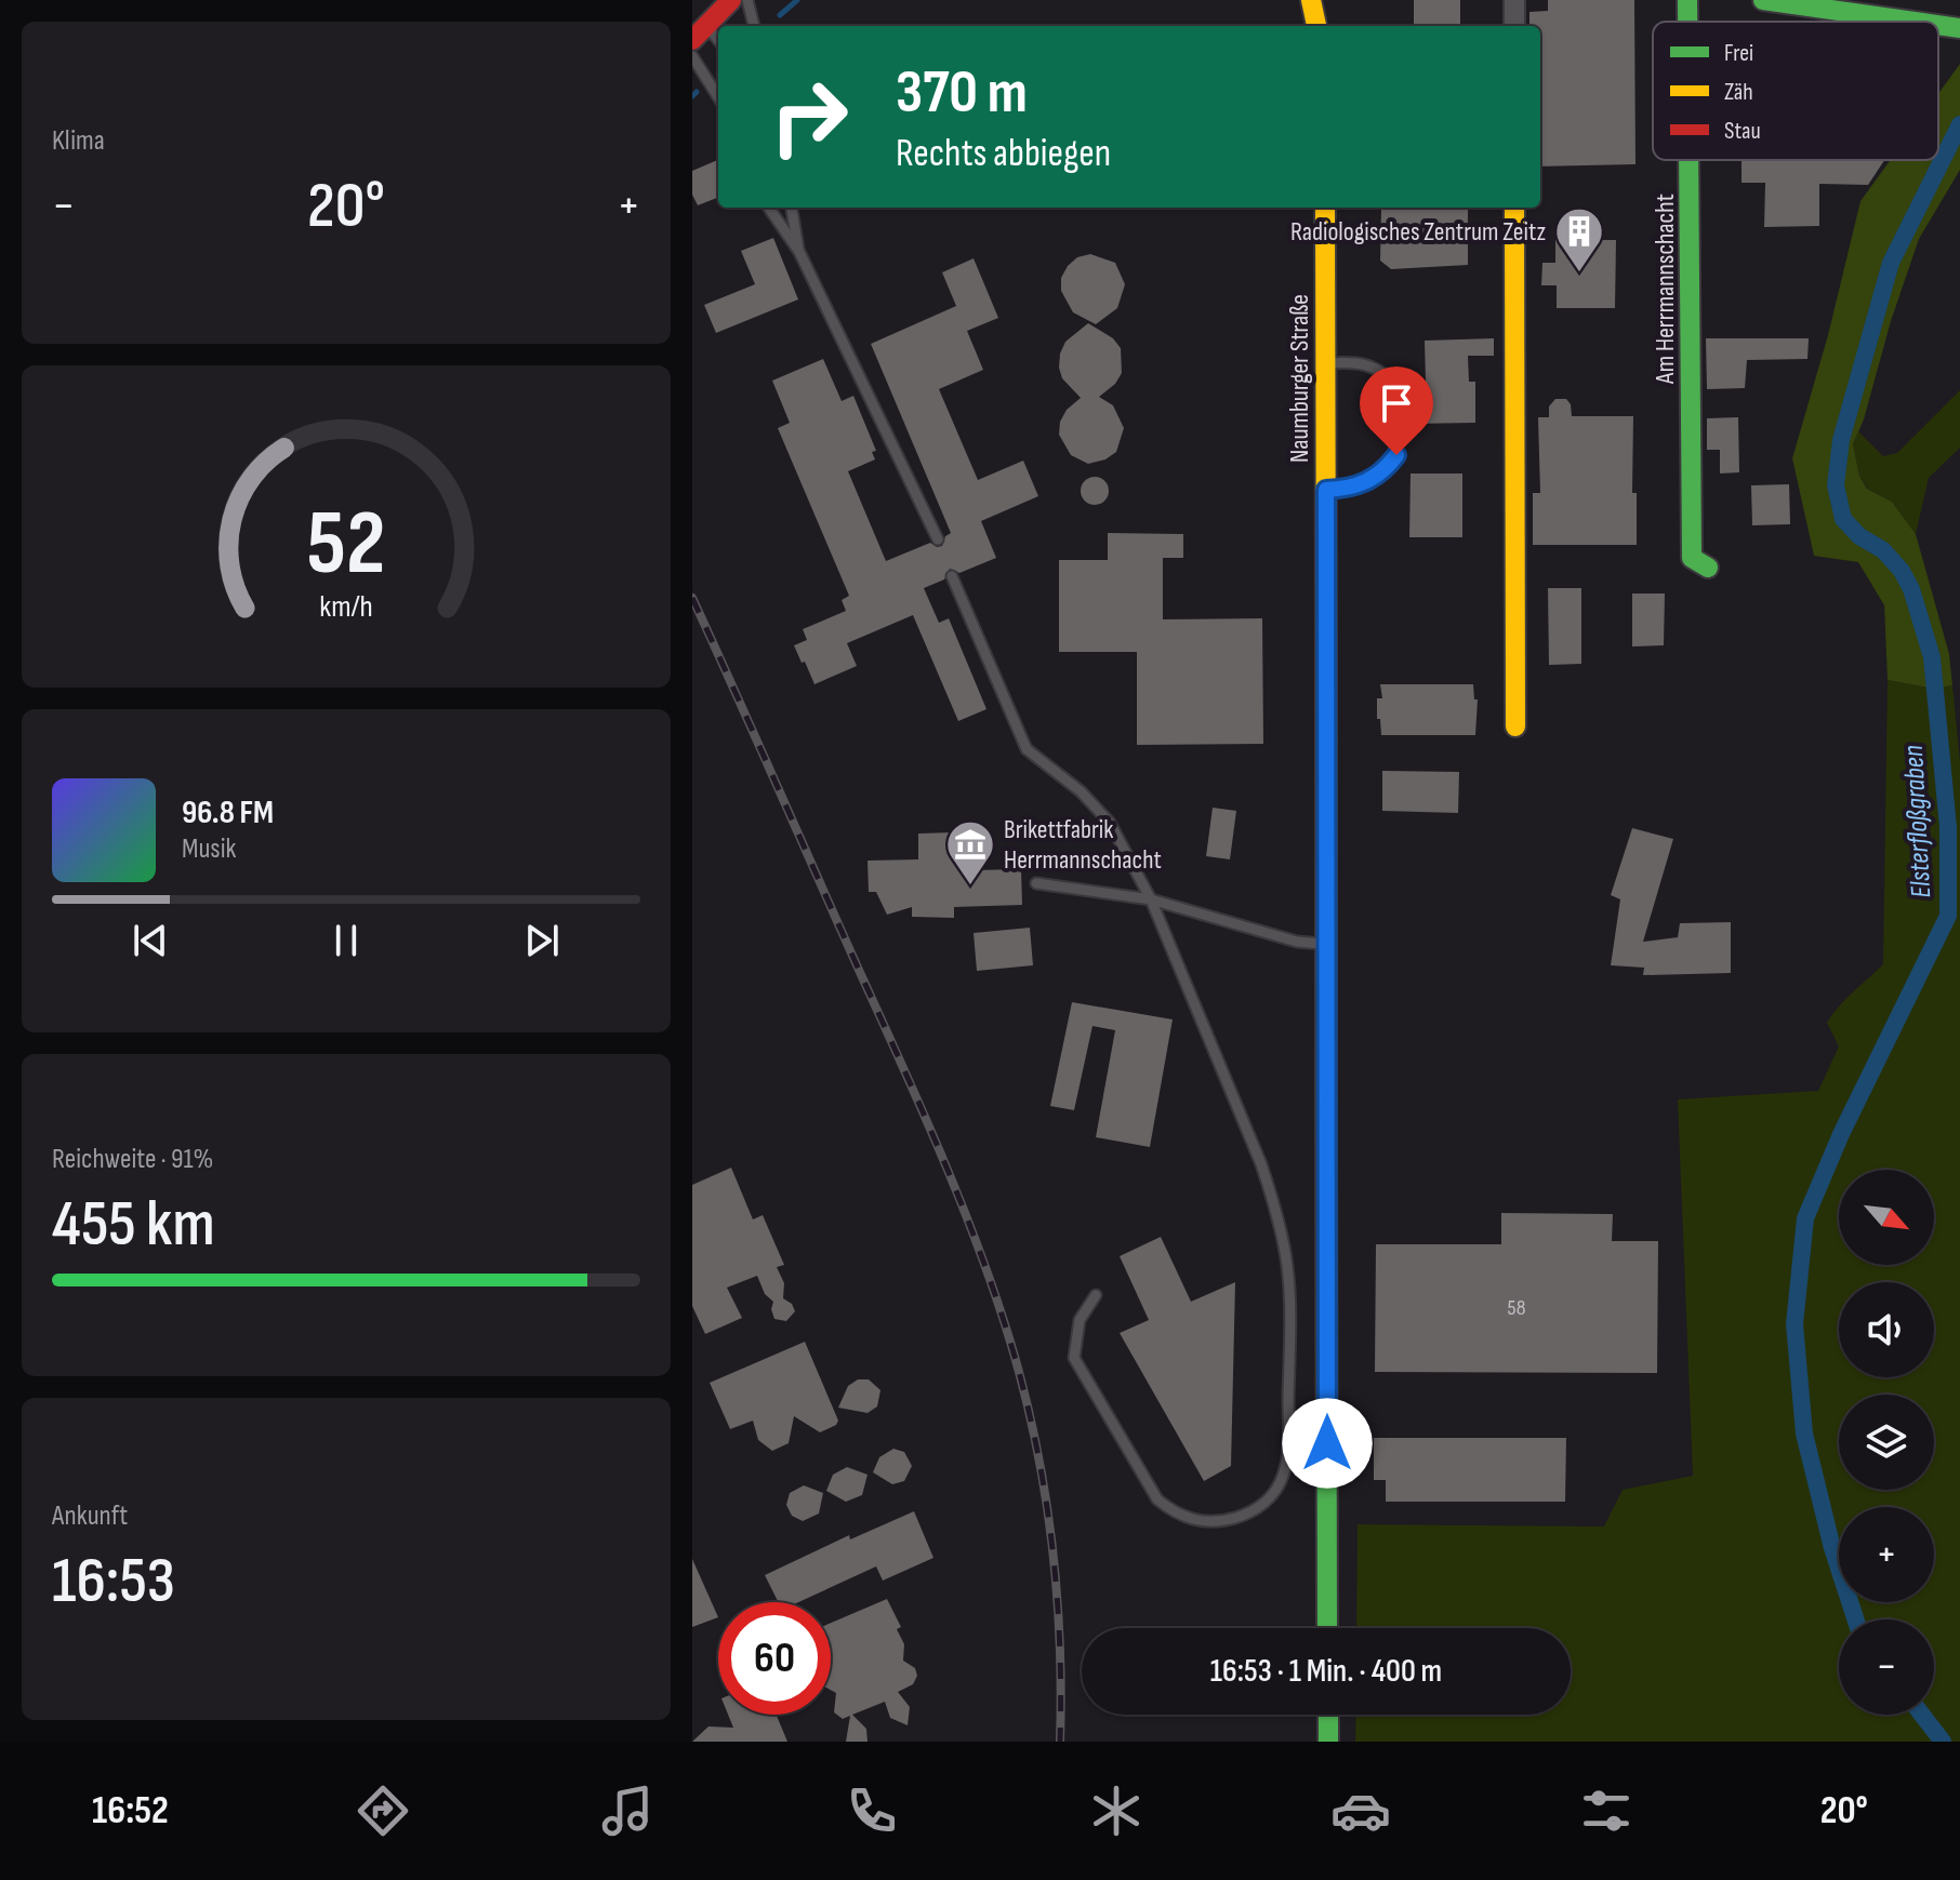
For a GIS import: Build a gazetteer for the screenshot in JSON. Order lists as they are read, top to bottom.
{
  "streets": {
    "main road": ["Am Herrmannschacht", "Naumburger Straße"]
  },
  "water": ["Elsterfloßgraben"],
  "places": {
    "building": ["Radiologisches Zentrum Zeitz"],
    "museum": ["Brikettfabrik Herrmannschacht"]
  },
  "house_numbers": ["58"],
  "legend": ["Frei", "Zäh", "Stau"],
  "north": "bottom right",
  "page": {
    "tile": [
      "Klima",
      ["Reichweite · 91%", "455 km"],
      ["Ankunft", "16:53"]
    ],
    "turn": ["370 m", "Rechts abbiegen"],
    "heat": ["−", "20°", "+"],
    "song": ["96.8 FM", "Musik"],
    "map_buttons": ["+", "−"],
    "limit": "60",
    "trip": "16:53 · 1 Min. · 400 m",
    "tabs": ["16:52", "20°"],
    "gauge": ["52", "km/h"]
  }
}
